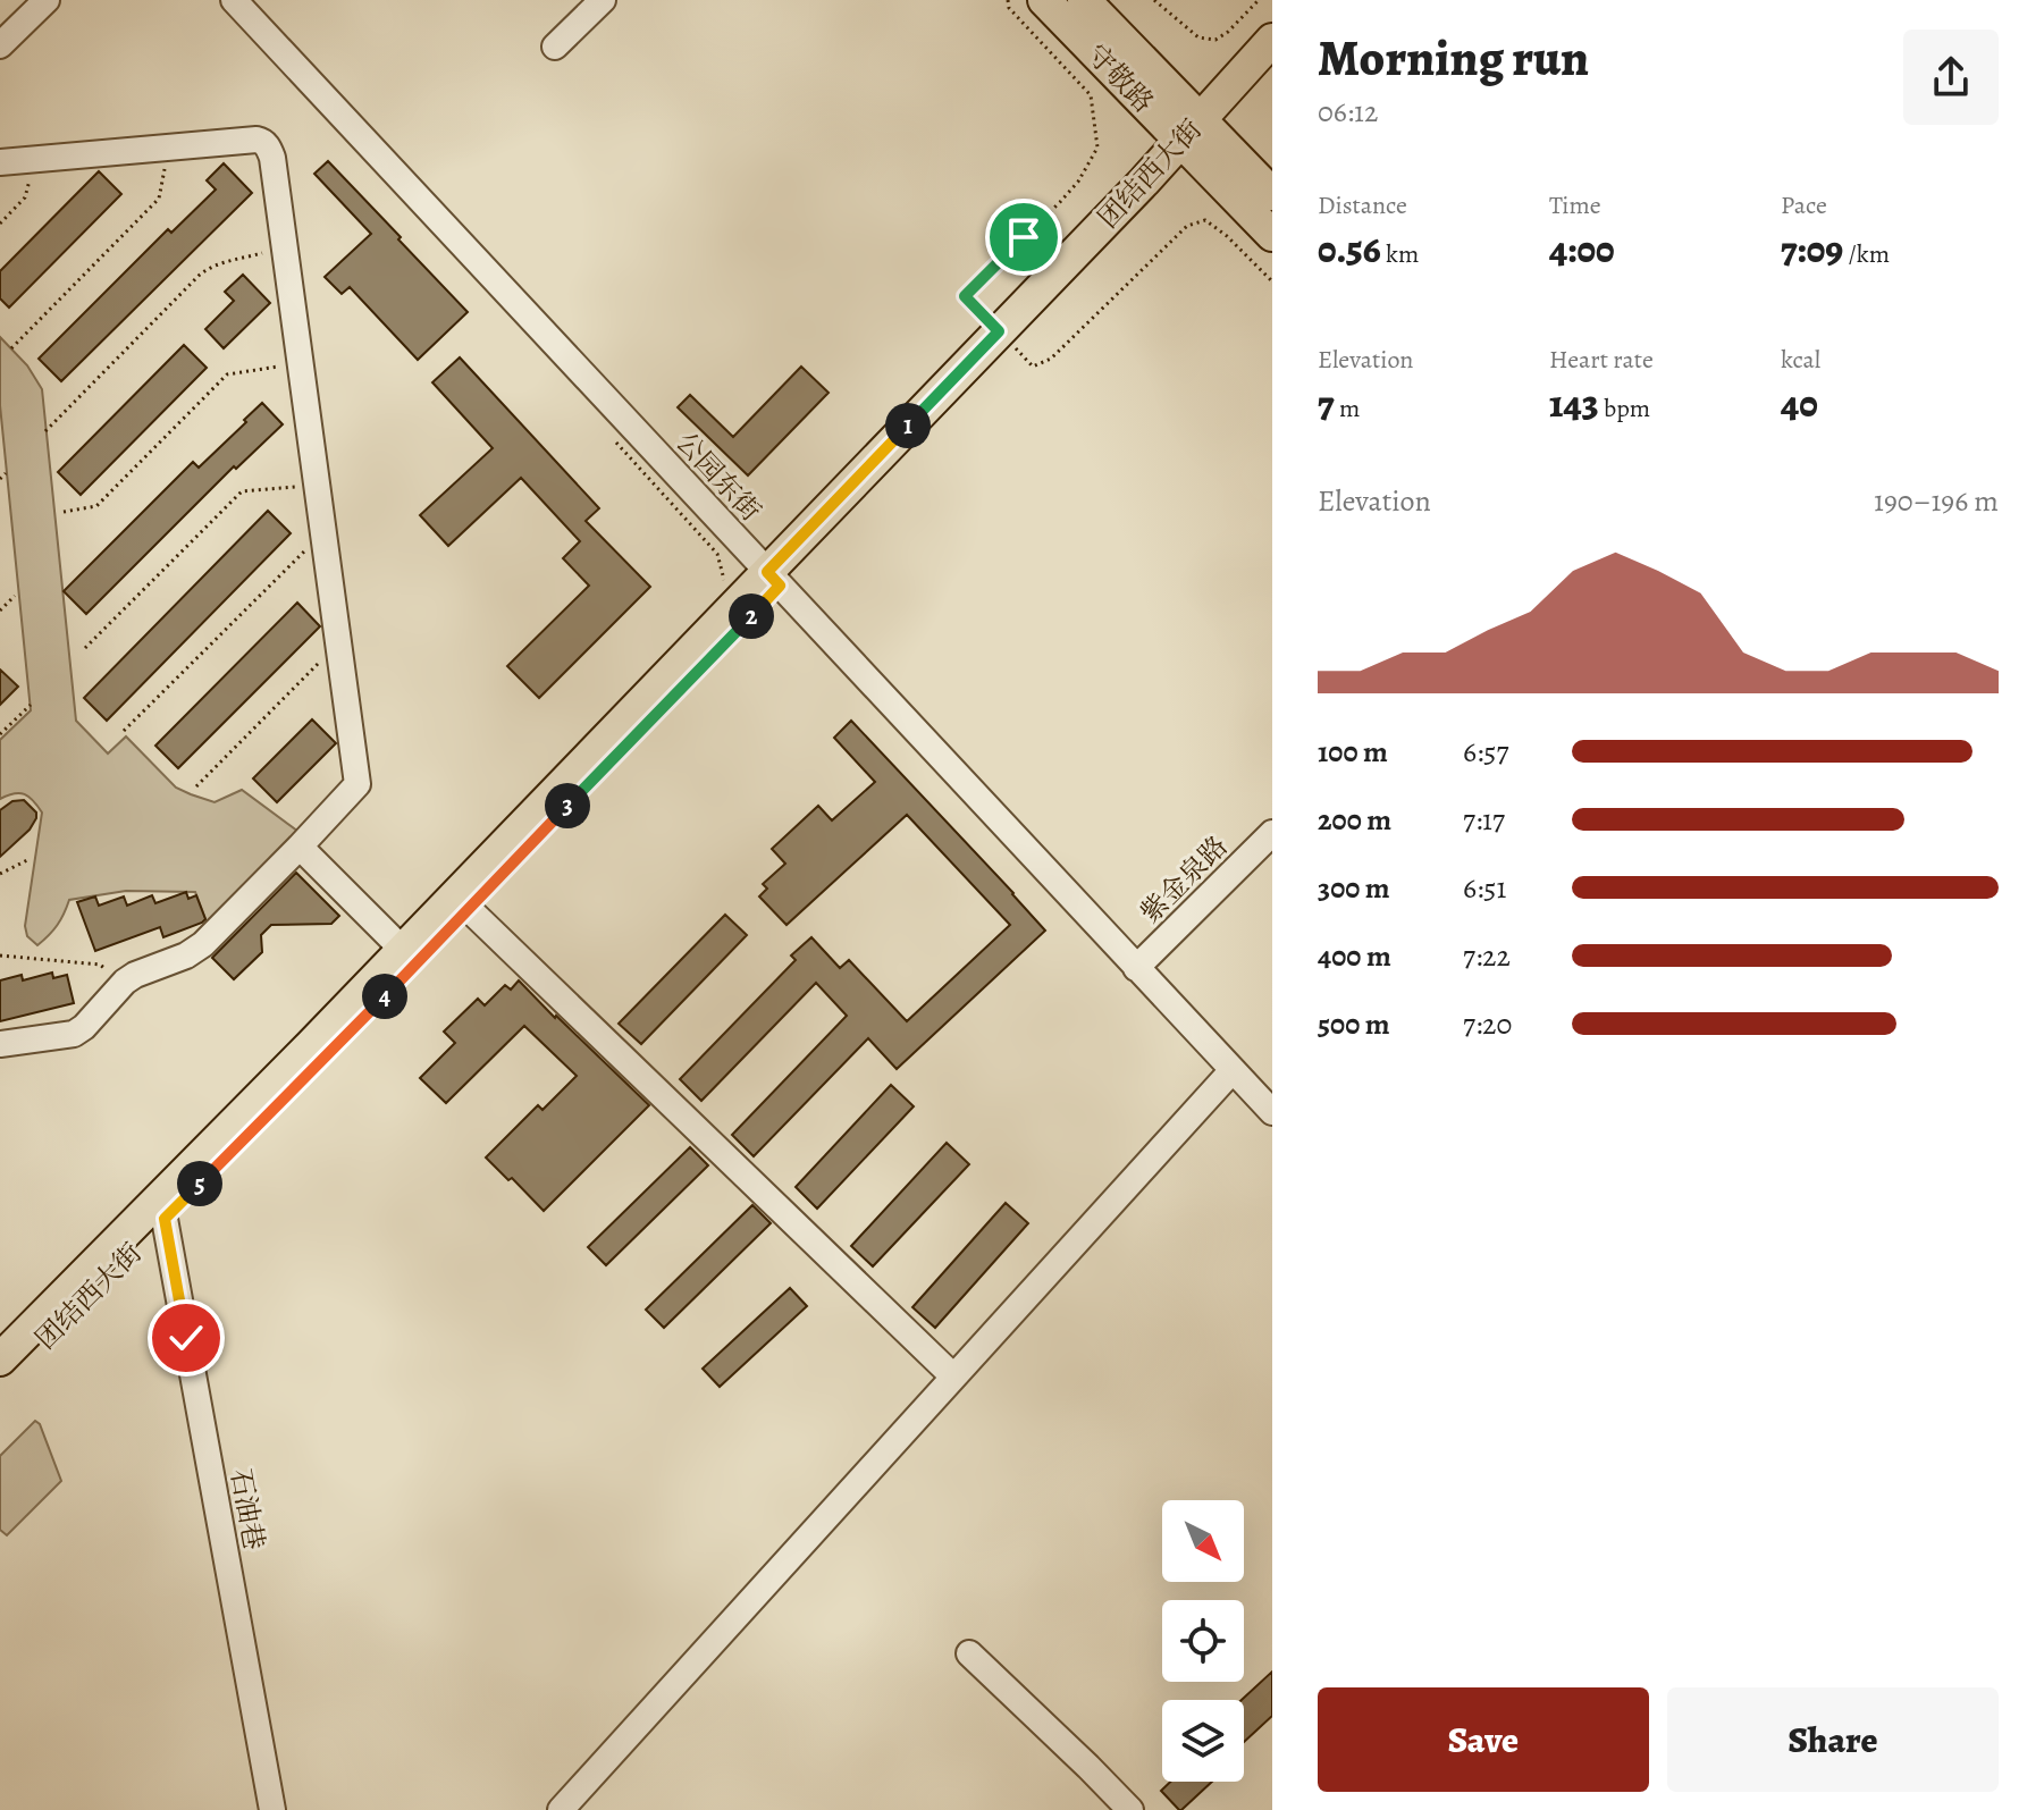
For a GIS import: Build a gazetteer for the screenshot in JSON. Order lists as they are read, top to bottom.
{
  "streets": {
    "main road": ["守敬路", "团结西大街"],
    "street": ["公园东街", "紫金泉路", "石油巷"]
  },
  "crossings": [
    ["守敬路", "团结西大街"],
    ["团结西大街", "公园东街"],
    ["团结西大街", "石油巷"],
    ["公园东街", "紫金泉路"]
  ],
  "north": "bottom right",
  "page": {
    "heading": ["Morning run", "06:12"],
    "stats": [
      ["Distance", "0.56 km"],
      ["Time", "4:00"],
      ["Pace", "7:09 /km"],
      ["Elevation", "7 m"],
      ["Heart rate", "143 bpm"],
      ["kcal", "40"]
    ],
    "pins": [
      "1",
      "2",
      "3",
      "4",
      "5"
    ],
    "chart": ["Elevation", "190–196 m"],
    "list": [
      {
        "name": "100 m",
        "note": "6:57"
      },
      {
        "name": "200 m",
        "note": "7:17"
      },
      {
        "name": "300 m",
        "note": "6:51"
      },
      {
        "name": "400 m",
        "note": "7:22"
      },
      {
        "name": "500 m",
        "note": "7:20"
      }
    ],
    "buttons": ["Save", "Share"]
  }
}
